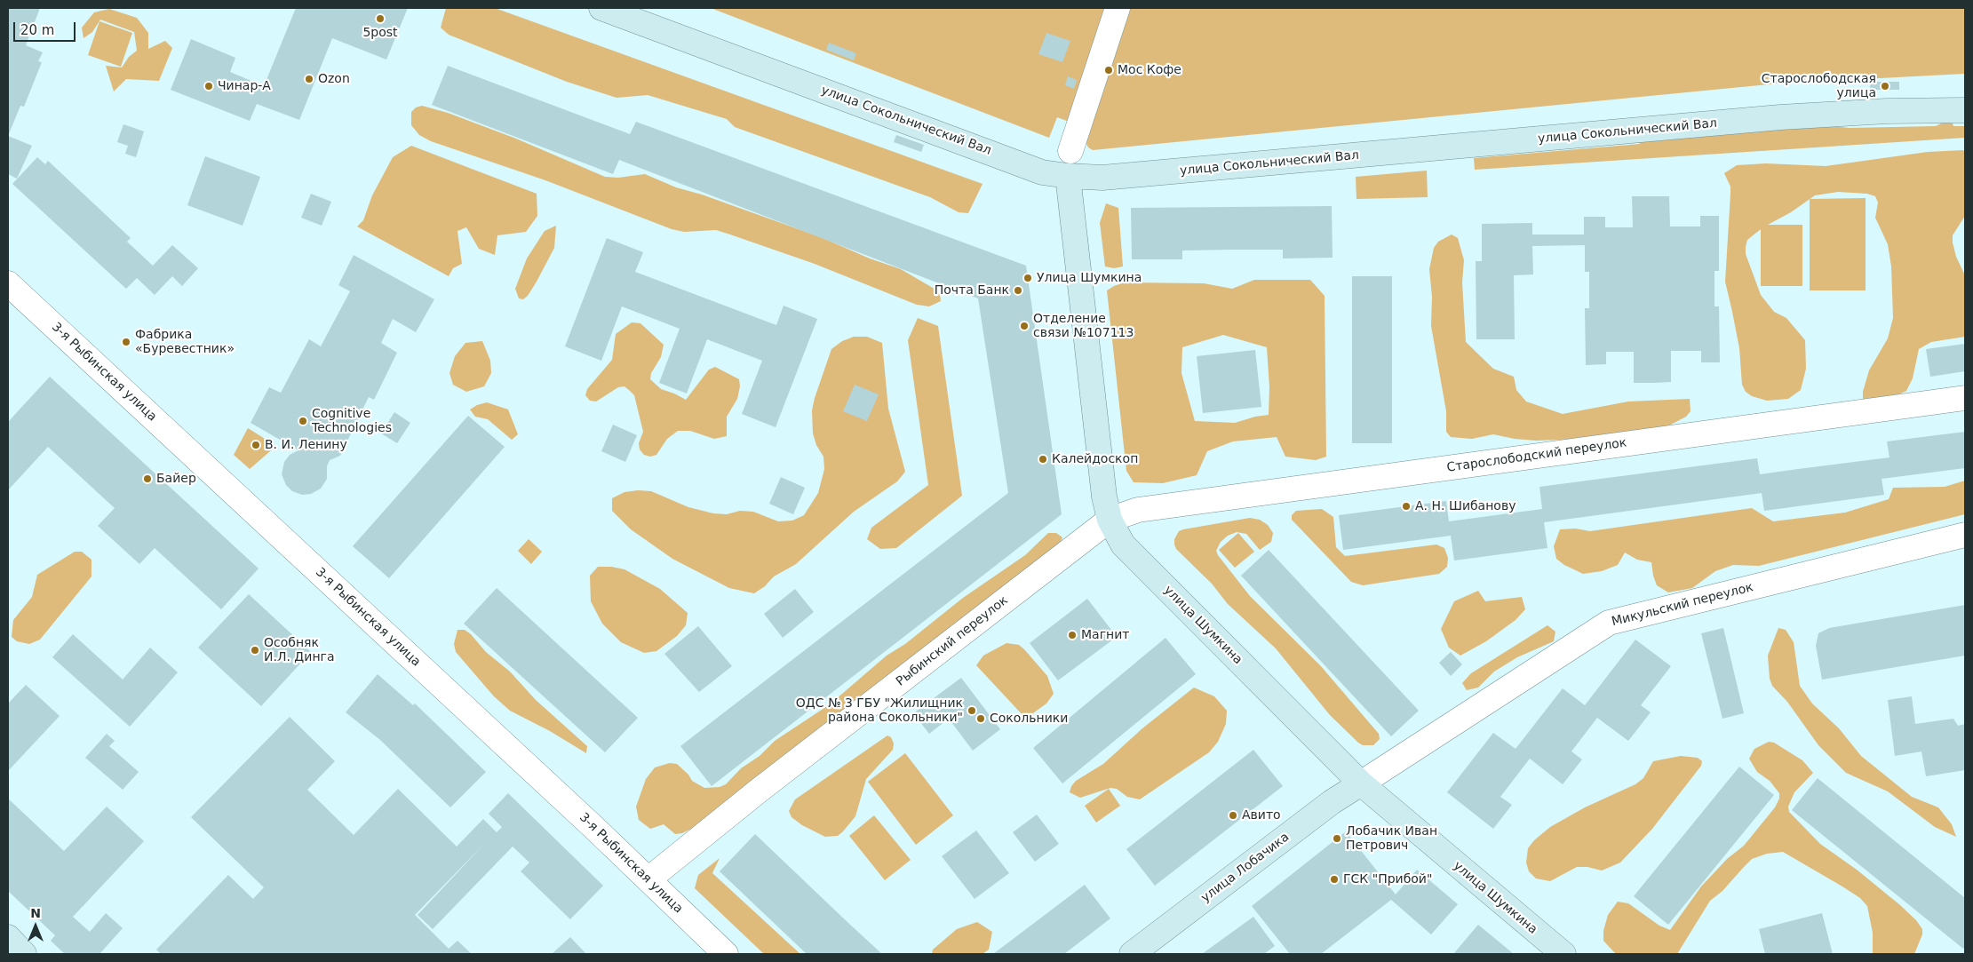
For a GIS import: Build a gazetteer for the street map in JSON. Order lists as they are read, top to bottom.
{
  "streets": {
    "main road": ["улица Сокольнический Вал", "улица Шумкина", "улица Лобачика"],
    "street": [
      "3-я Рыбинская улица",
      "Старослободский переулок",
      "Микульский переулок",
      "Рыбинский переулок"
    ]
  },
  "crossings": [
    ["улица Сокольнический Вал", "улица Шумкина"],
    ["3-я Рыбинская улица", "Рыбинский переулок"],
    ["Старослободский переулок", "улица Шумкина"],
    ["Старослободский переулок", "Рыбинский переулок"],
    ["Микульский переулок", "улица Шумкина"],
    ["Микульский переулок", "улица Лобачика"],
    ["улица Шумкина", "Рыбинский переулок"],
    ["улица Шумкина", "улица Лобачика"]
  ],
  "places": [
    "5post",
    "Мос Кофе",
    "Ozon",
    "Чинар-А",
    "Старослободская улица",
    "Улица Шумкина",
    "Почта Банк",
    "Отделение связи №107113",
    "Фабрика «Буревестник»",
    "Cognitive Technologies",
    "В. И. Ленину",
    "Калейдоскоп",
    "Байер",
    "А. Н. Шибанову",
    "Магнит",
    "Особняк И.Л. Динга",
    "ОДС № 3 ГБУ \"Жилищник района Сокольники\"",
    "Сокольники",
    "Авито",
    "Лобачик Иван Петрович",
    "ГСК \"Прибой\""
  ],
  "scale_bar": "20 m",
  "north": "top"
}
